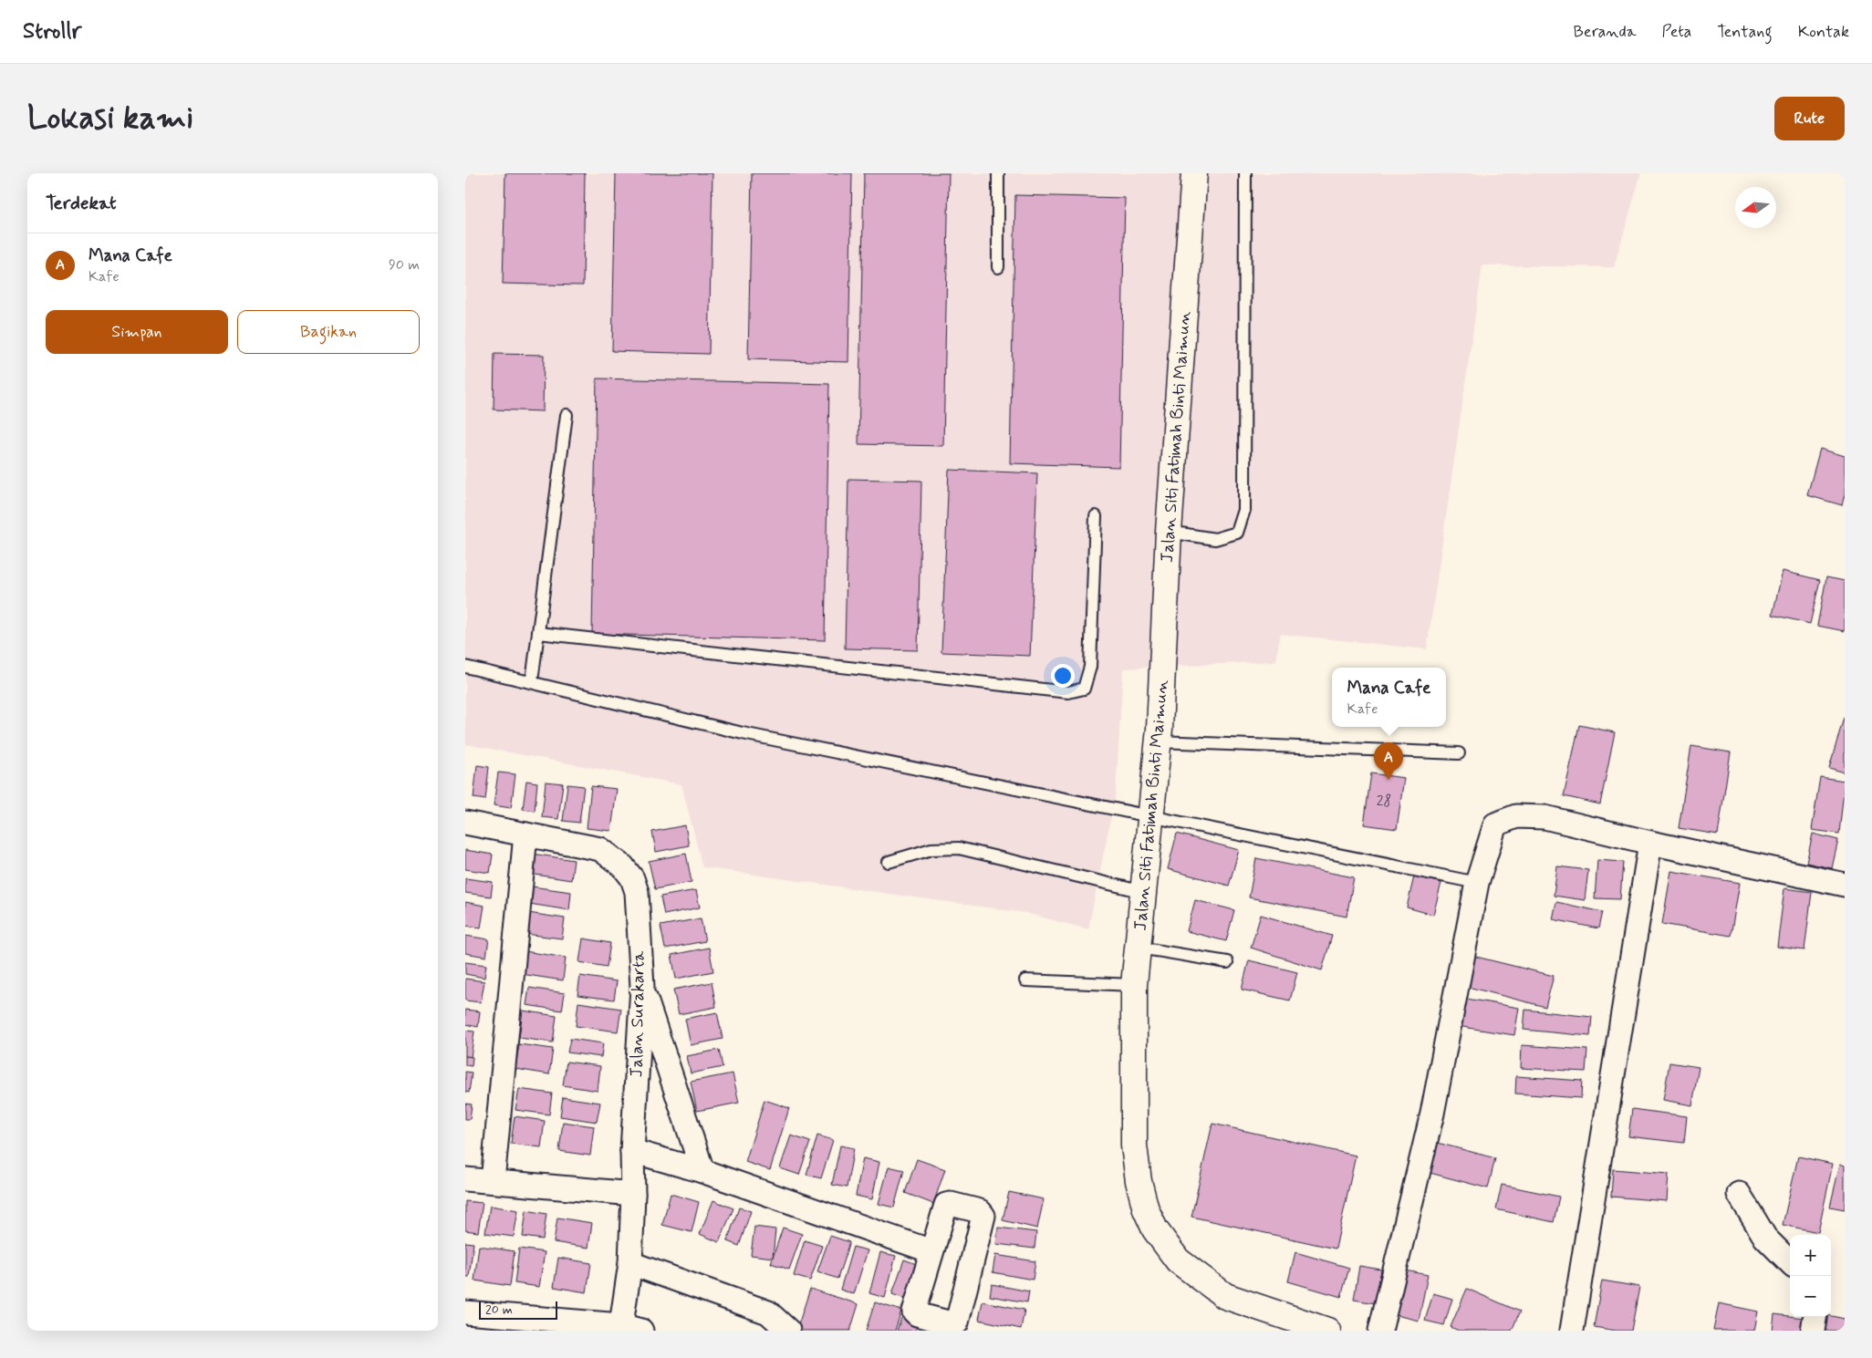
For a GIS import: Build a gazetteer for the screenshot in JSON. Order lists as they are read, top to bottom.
{
  "streets": {
    "street": ["Jalan Siti Fatimah Binti Maimun", "Jalan Surakarta"]
  },
  "house_numbers": ["28"],
  "scale_bar": "20 m",
  "north": "left",
  "page": {
    "header": "Strollr",
    "nav": [
      "Beranda",
      "Peta",
      "Tentang",
      "Kontak"
    ],
    "buttons": [
      "Rute",
      ["Simpan", "Bagikan"]
    ],
    "title": "Lokasi kami",
    "heading": "Terdekat",
    "list": [
      {
        "mark": "A",
        "name": "Mana Cafe",
        "note": "Kafe",
        "value": "90 m"
      }
    ],
    "popup": ["Mana Cafe", "Kafe"],
    "pins": "A",
    "map_buttons": ["+", "−"],
    "scale": "20 m"
  }
}
